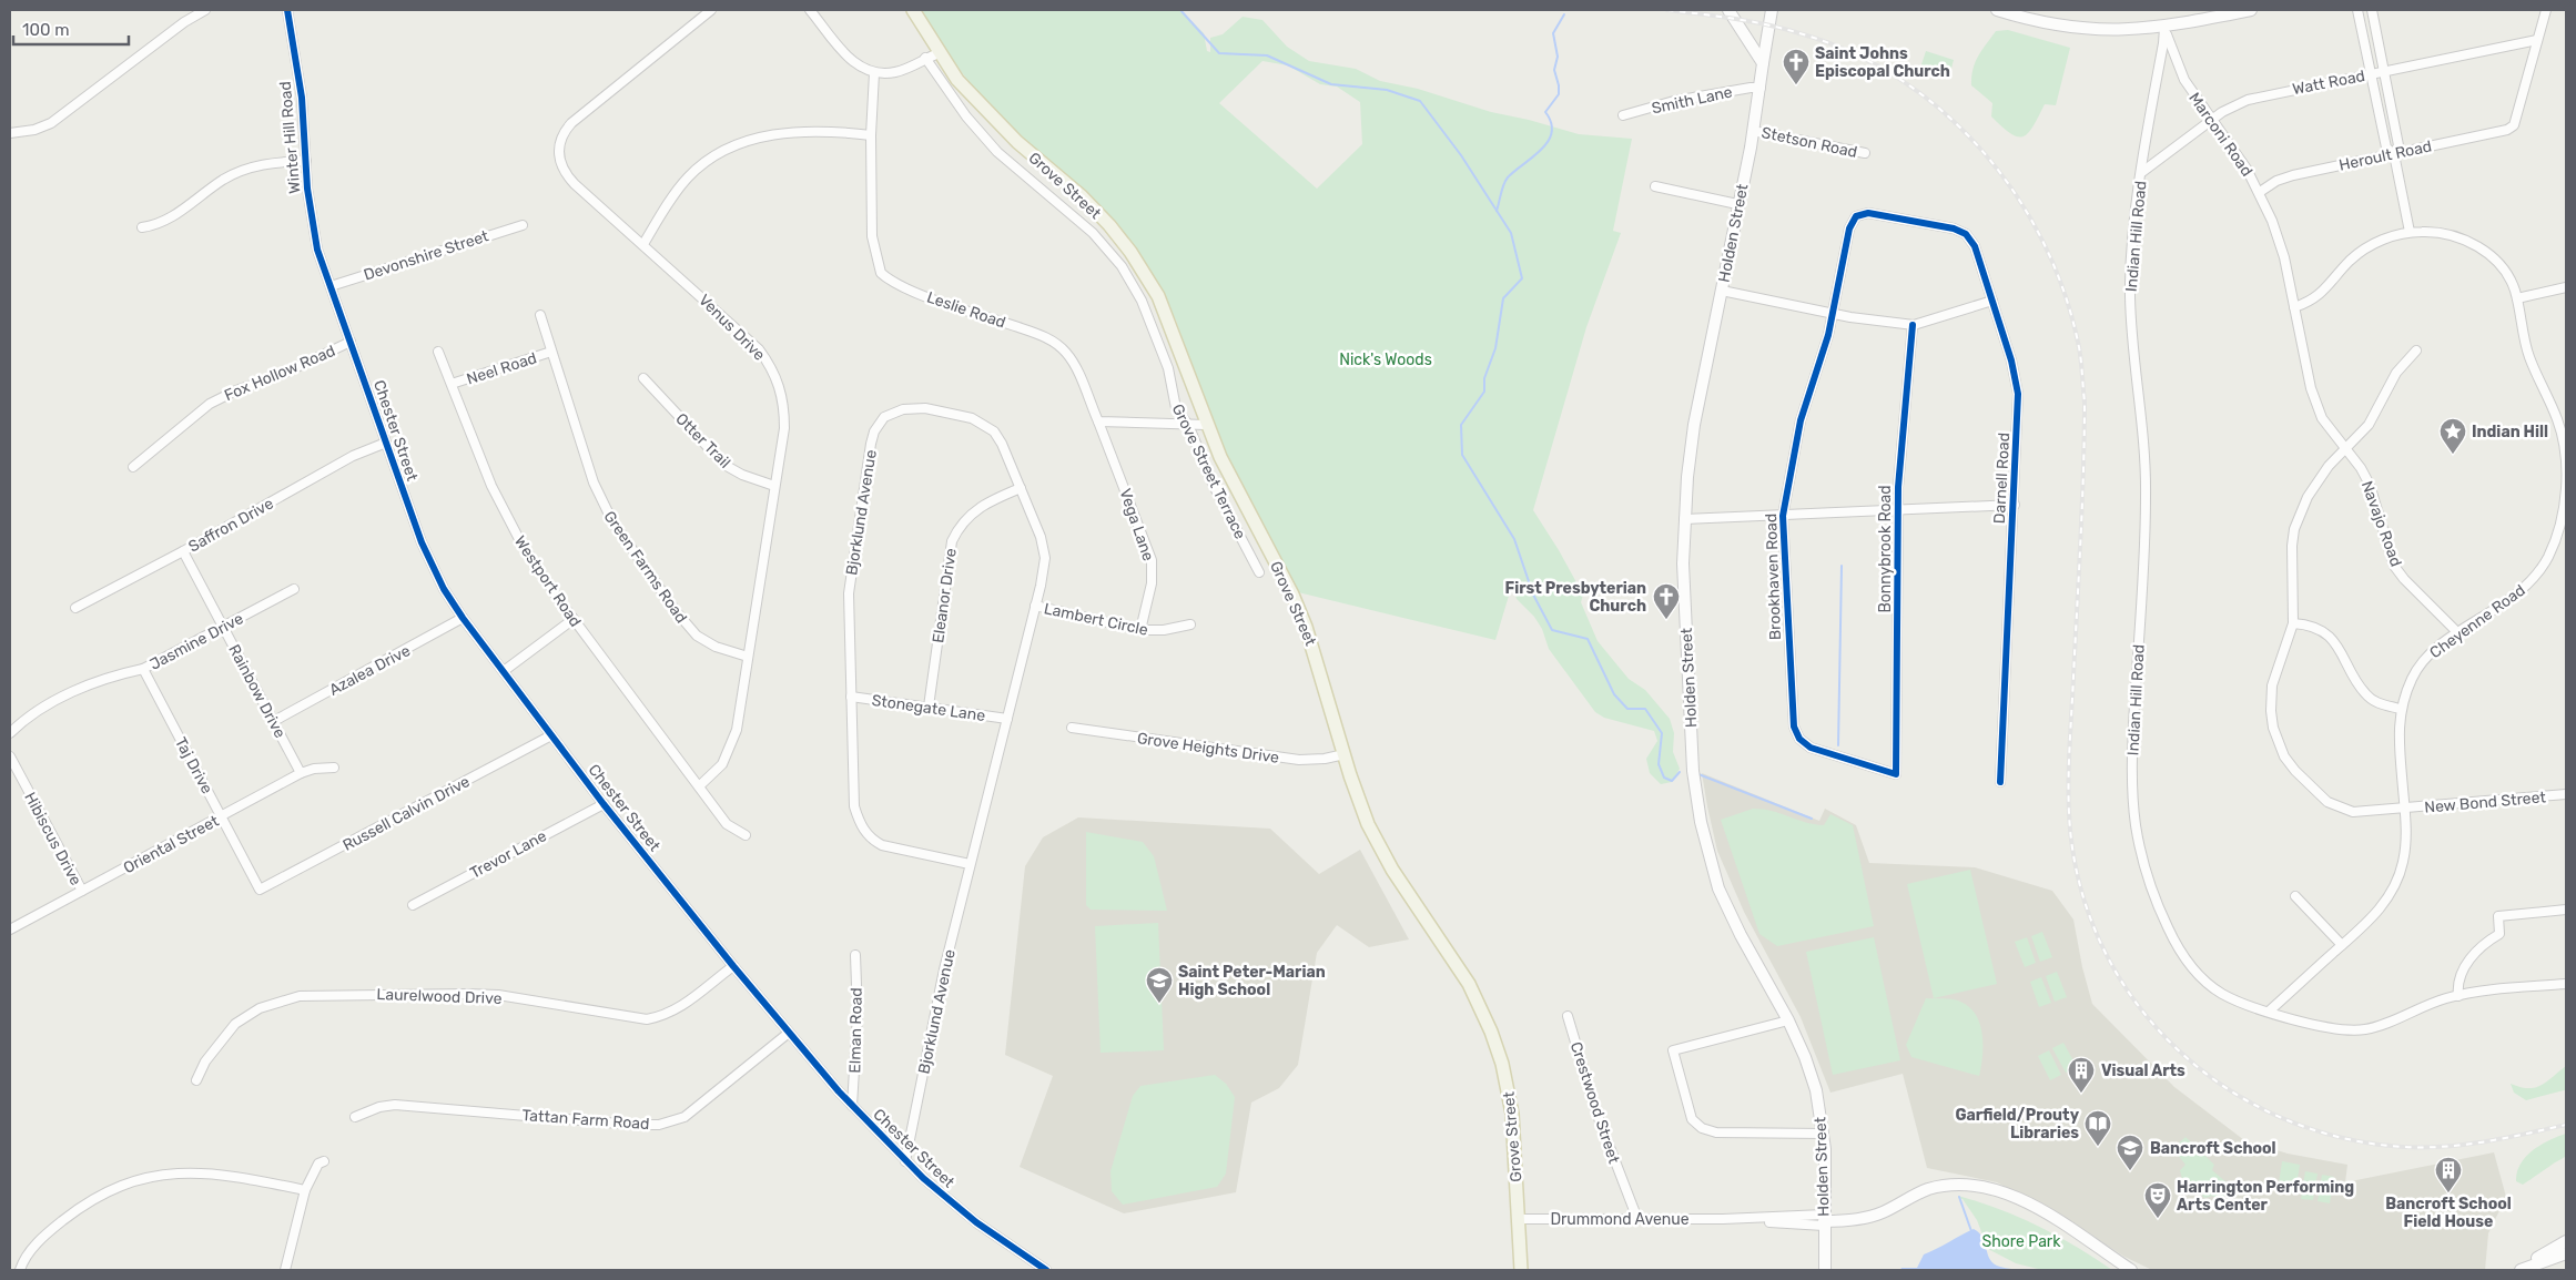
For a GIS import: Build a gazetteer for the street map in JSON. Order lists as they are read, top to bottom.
{
  "streets": {
    "main road": ["Grove Street", "Holden Street"],
    "street": [
      "Watt Road",
      "Smith Lane",
      "Marconi Road",
      "Winter Hill Road",
      "Stetson Road",
      "Heroult Road",
      "Indian Hill Road",
      "Devonshire Street",
      "Leslie Road",
      "Venus Drive",
      "Neel Road",
      "Fox Hollow Road",
      "Chester Street",
      "Otter Trail",
      "Grove Street Terrace",
      "Darnell Road",
      "Bjorklund Avenue",
      "Navajo Road",
      "Saffron Drive",
      "Vega Lane",
      "Bonnybrook Road",
      "Green Farms Road",
      "Brookhaven Road",
      "Westport Road",
      "Eleanor Drive",
      "Lambert Circle",
      "Cheyenne Road",
      "Jasmine Drive",
      "Azalea Drive",
      "Rainbow Drive",
      "Stonegate Lane",
      "Grove Heights Drive",
      "Taj Drive",
      "New Bond Street",
      "Russell Calvin Drive",
      "Hibiscus Drive",
      "Oriental Street",
      "Trevor Lane",
      "Laurelwood Drive",
      "Elman Road",
      "Crestwood Street",
      "Tattan Farm Road",
      "Drummond Avenue"
    ]
  },
  "crossings": [
    ["Watt Road", "Marconi Road"],
    ["Watt Road", "Heroult Road"],
    ["Watt Road", "Indian Hill Road"],
    ["Smith Lane", "Holden Street"],
    ["Marconi Road", "Heroult Road"],
    ["Marconi Road", "Indian Hill Road"],
    ["Marconi Road", "Navajo Road"],
    ["Marconi Road", "Cheyenne Road"],
    ["Winter Hill Road", "Chester Street"],
    ["Stetson Road", "Holden Street"],
    ["Grove Street", "Grove Heights Drive"],
    ["Grove Street", "Drummond Avenue"],
    ["Holden Street", "Drummond Avenue"],
    ["Indian Hill Road", "Cheyenne Road"],
    ["Devonshire Street", "Chester Street"],
    ["Leslie Road", "Vega Lane"],
    ["Venus Drive", "Otter Trail"],
    ["Venus Drive", "Green Farms Road"],
    ["Venus Drive", "Westport Road"],
    ["Neel Road", "Green Farms Road"],
    ["Neel Road", "Westport Road"],
    ["Fox Hollow Road", "Chester Street"],
    ["Chester Street", "Bjorklund Avenue"],
    ["Chester Street", "Saffron Drive"],
    ["Chester Street", "Azalea Drive"],
    ["Chester Street", "Russell Calvin Drive"],
    ["Chester Street", "Trevor Lane"],
    ["Chester Street", "Laurelwood Drive"],
    ["Chester Street", "Elman Road"],
    ["Chester Street", "Tattan Farm Road"],
    ["Darnell Road", "Brookhaven Road"],
    ["Bjorklund Avenue", "Eleanor Drive"],
    ["Bjorklund Avenue", "Lambert Circle"],
    ["Bjorklund Avenue", "Stonegate Lane"],
    ["Navajo Road", "Cheyenne Road"],
    ["Navajo Road", "New Bond Street"],
    ["Saffron Drive", "Rainbow Drive"],
    ["Vega Lane", "Lambert Circle"],
    ["Bonnybrook Road", "Brookhaven Road"],
    ["Eleanor Drive", "Stonegate Lane"],
    ["Cheyenne Road", "New Bond Street"],
    ["Jasmine Drive", "Rainbow Drive"],
    ["Jasmine Drive", "Taj Drive"],
    ["Azalea Drive", "Rainbow Drive"],
    ["Rainbow Drive", "Oriental Street"],
    ["Taj Drive", "Russell Calvin Drive"],
    ["Taj Drive", "Oriental Street"],
    ["Hibiscus Drive", "Oriental Street"],
    ["Crestwood Street", "Drummond Avenue"]
  ],
  "parks": ["Nick's Woods", "Shore Park"],
  "places": {
    "church": ["Saint Johns Episcopal Church", "First Presbyterian Church"],
    "place": ["Indian Hill"],
    "school or university": ["Saint Peter-Marian High School", "Bancroft School"],
    "building": ["Visual Arts", "Bancroft School Field House"],
    "library": ["Garfield/Prouty Libraries"],
    "theatre": ["Harrington Performing Arts Center"]
  },
  "scale_bar": "100 m"
}
